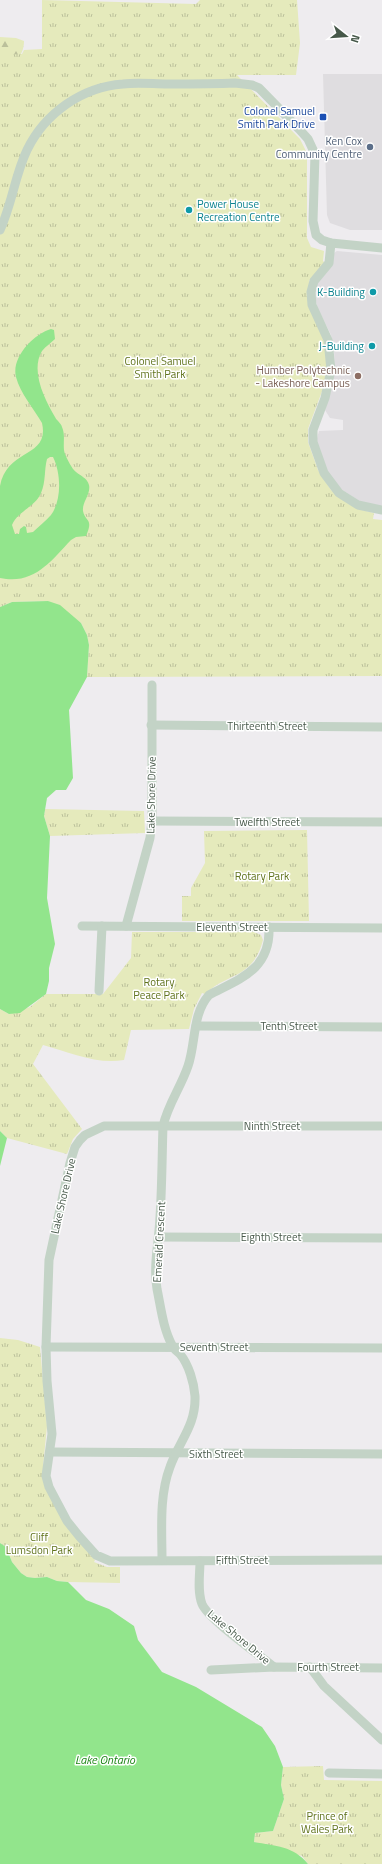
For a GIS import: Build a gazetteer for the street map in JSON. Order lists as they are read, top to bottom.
{
  "streets": {
    "street": [
      "Thirteenth Street",
      "Lake Shore Drive",
      "Twelfth Street",
      "Eleventh Street",
      "Tenth Street",
      "Ninth Street",
      "Eighth Street",
      "Emerald Crescent",
      "Seventh Street",
      "Sixth Street",
      "Fifth Street",
      "Fourth Street"
    ]
  },
  "crossings": [
    ["Thirteenth Street", "Lake Shore Drive"],
    ["Lake Shore Drive", "Twelfth Street"],
    ["Lake Shore Drive", "Eleventh Street"],
    ["Lake Shore Drive", "Ninth Street"],
    ["Lake Shore Drive", "Emerald Crescent"],
    ["Lake Shore Drive", "Seventh Street"],
    ["Lake Shore Drive", "Sixth Street"],
    ["Lake Shore Drive", "Fifth Street"],
    ["Lake Shore Drive", "Fourth Street"],
    ["Ninth Street", "Emerald Crescent"],
    ["Eighth Street", "Emerald Crescent"],
    ["Emerald Crescent", "Seventh Street"],
    ["Emerald Crescent", "Sixth Street"],
    ["Emerald Crescent", "Fifth Street"]
  ],
  "water": ["Lake Ontario"],
  "parks": [
    "Colonel Samuel Smith Park",
    "Rotary Park",
    "Rotary Peace Park",
    "Cliff Lumsdon Park",
    "Prince of Wales Park"
  ],
  "places": {
    "transit": ["Colonel Samuel Smith Park Drive"],
    "other": [
      "Ken Cox Community Centre",
      "Power House Recreation Centre",
      "K-Building",
      "J-Building",
      "Humber Polytechnic - Lakeshore Campus"
    ]
  },
  "north": "right"
}
